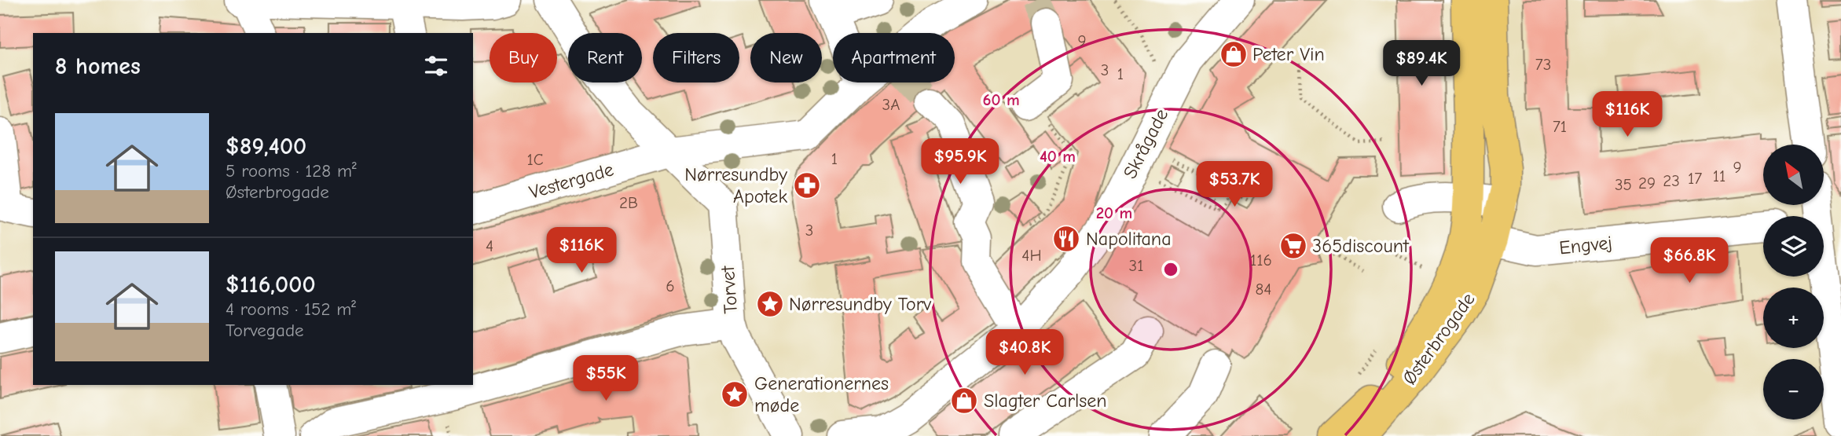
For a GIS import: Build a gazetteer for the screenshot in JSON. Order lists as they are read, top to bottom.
{
  "streets": {
    "main road": ["Østerbrogade"],
    "street": [
      "Skrågade",
      "Vestergade",
      "Engvej",
      "Torvet"
    ]
  },
  "crossings": [
    ["Vestergade", "Torvet"],
    ["Engvej", "Østerbrogade"]
  ],
  "places": {
    "shop": ["Peter Vin", "Slagter Carlsen"],
    "pharmacy": ["Nørresundby Apotek"],
    "restaurant": ["Napolitana"],
    "supermarket": ["365discount"],
    "place": ["Nørresundby Torv", "Generationernes møde"]
  },
  "house_numbers": [
    "9",
    "73",
    "3",
    "1",
    "3A",
    "71",
    "1",
    "1C",
    "9",
    "11",
    "17",
    "23",
    "29",
    "35",
    "2B",
    "3",
    "4",
    "4H",
    "116",
    "31",
    "6",
    "84"
  ],
  "north": "top left",
  "page": {
    "chip": [
      "Buy",
      "Rent",
      "Filters",
      "New",
      "Apartment"
    ],
    "heading": "8 homes",
    "price": [
      "$89.4K",
      "$116K",
      "$95.9K",
      "$53.7K",
      "$116K",
      "$66.8K",
      "$40.8K",
      "$55K"
    ],
    "list": [
      {
        "name": "$89,400",
        "note": "5 rooms · 128 m² · Østerbrogade"
      },
      {
        "name": "$116,000",
        "note": "4 rooms · 152 m² · Torvegade"
      }
    ],
    "map_buttons": ["+", "−"]
  },
  "rings": ["60 m", "40 m", "20 m"]
}
